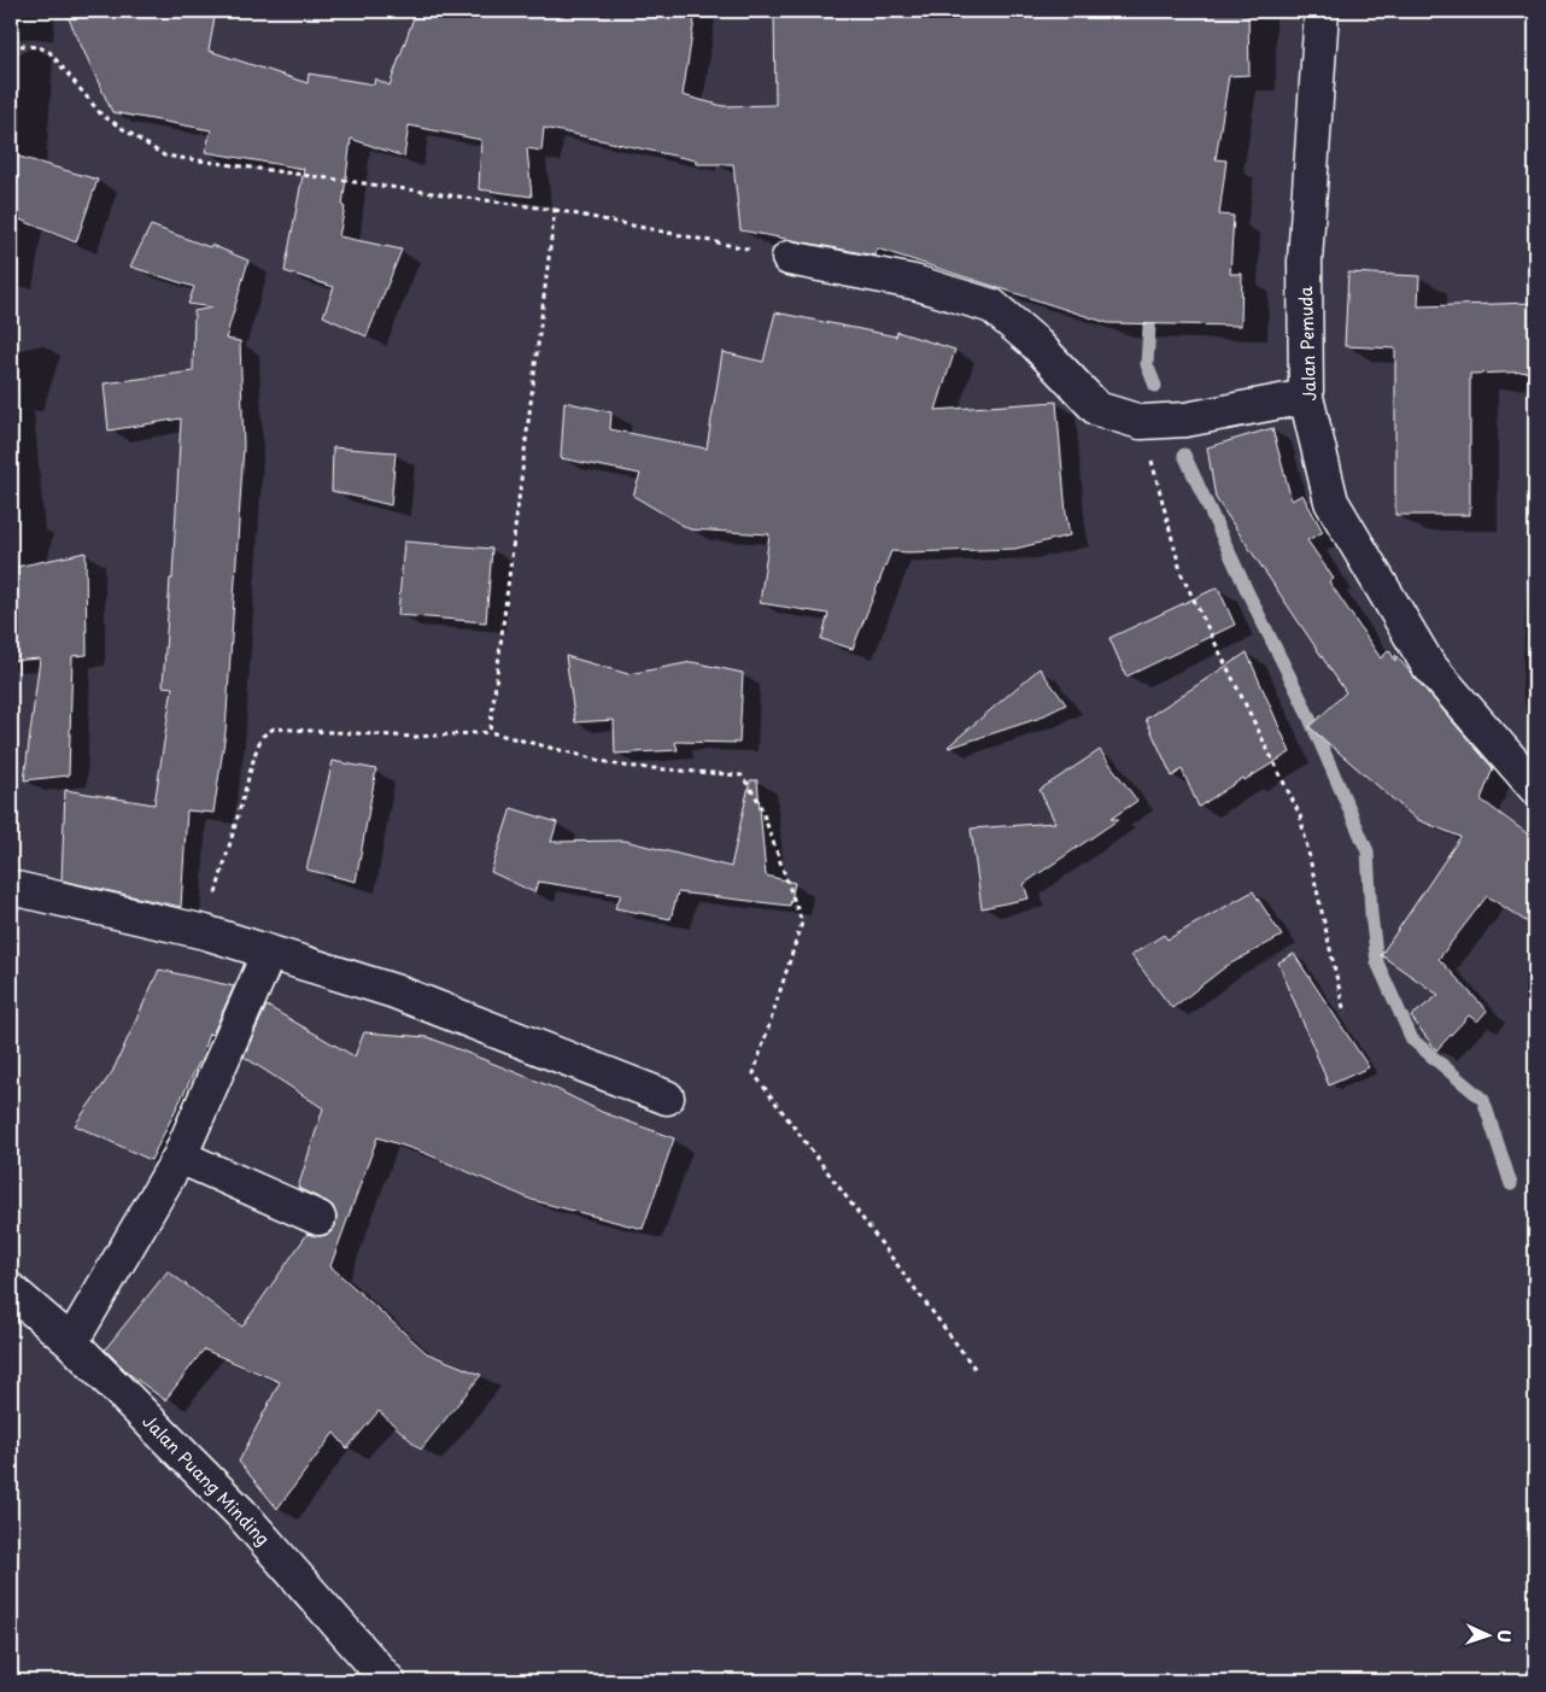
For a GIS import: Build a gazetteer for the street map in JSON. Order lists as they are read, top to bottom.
{
  "streets": {
    "street": ["Jalan Pemuda", "Jalan Puang Minding"]
  },
  "north": "right"
}
